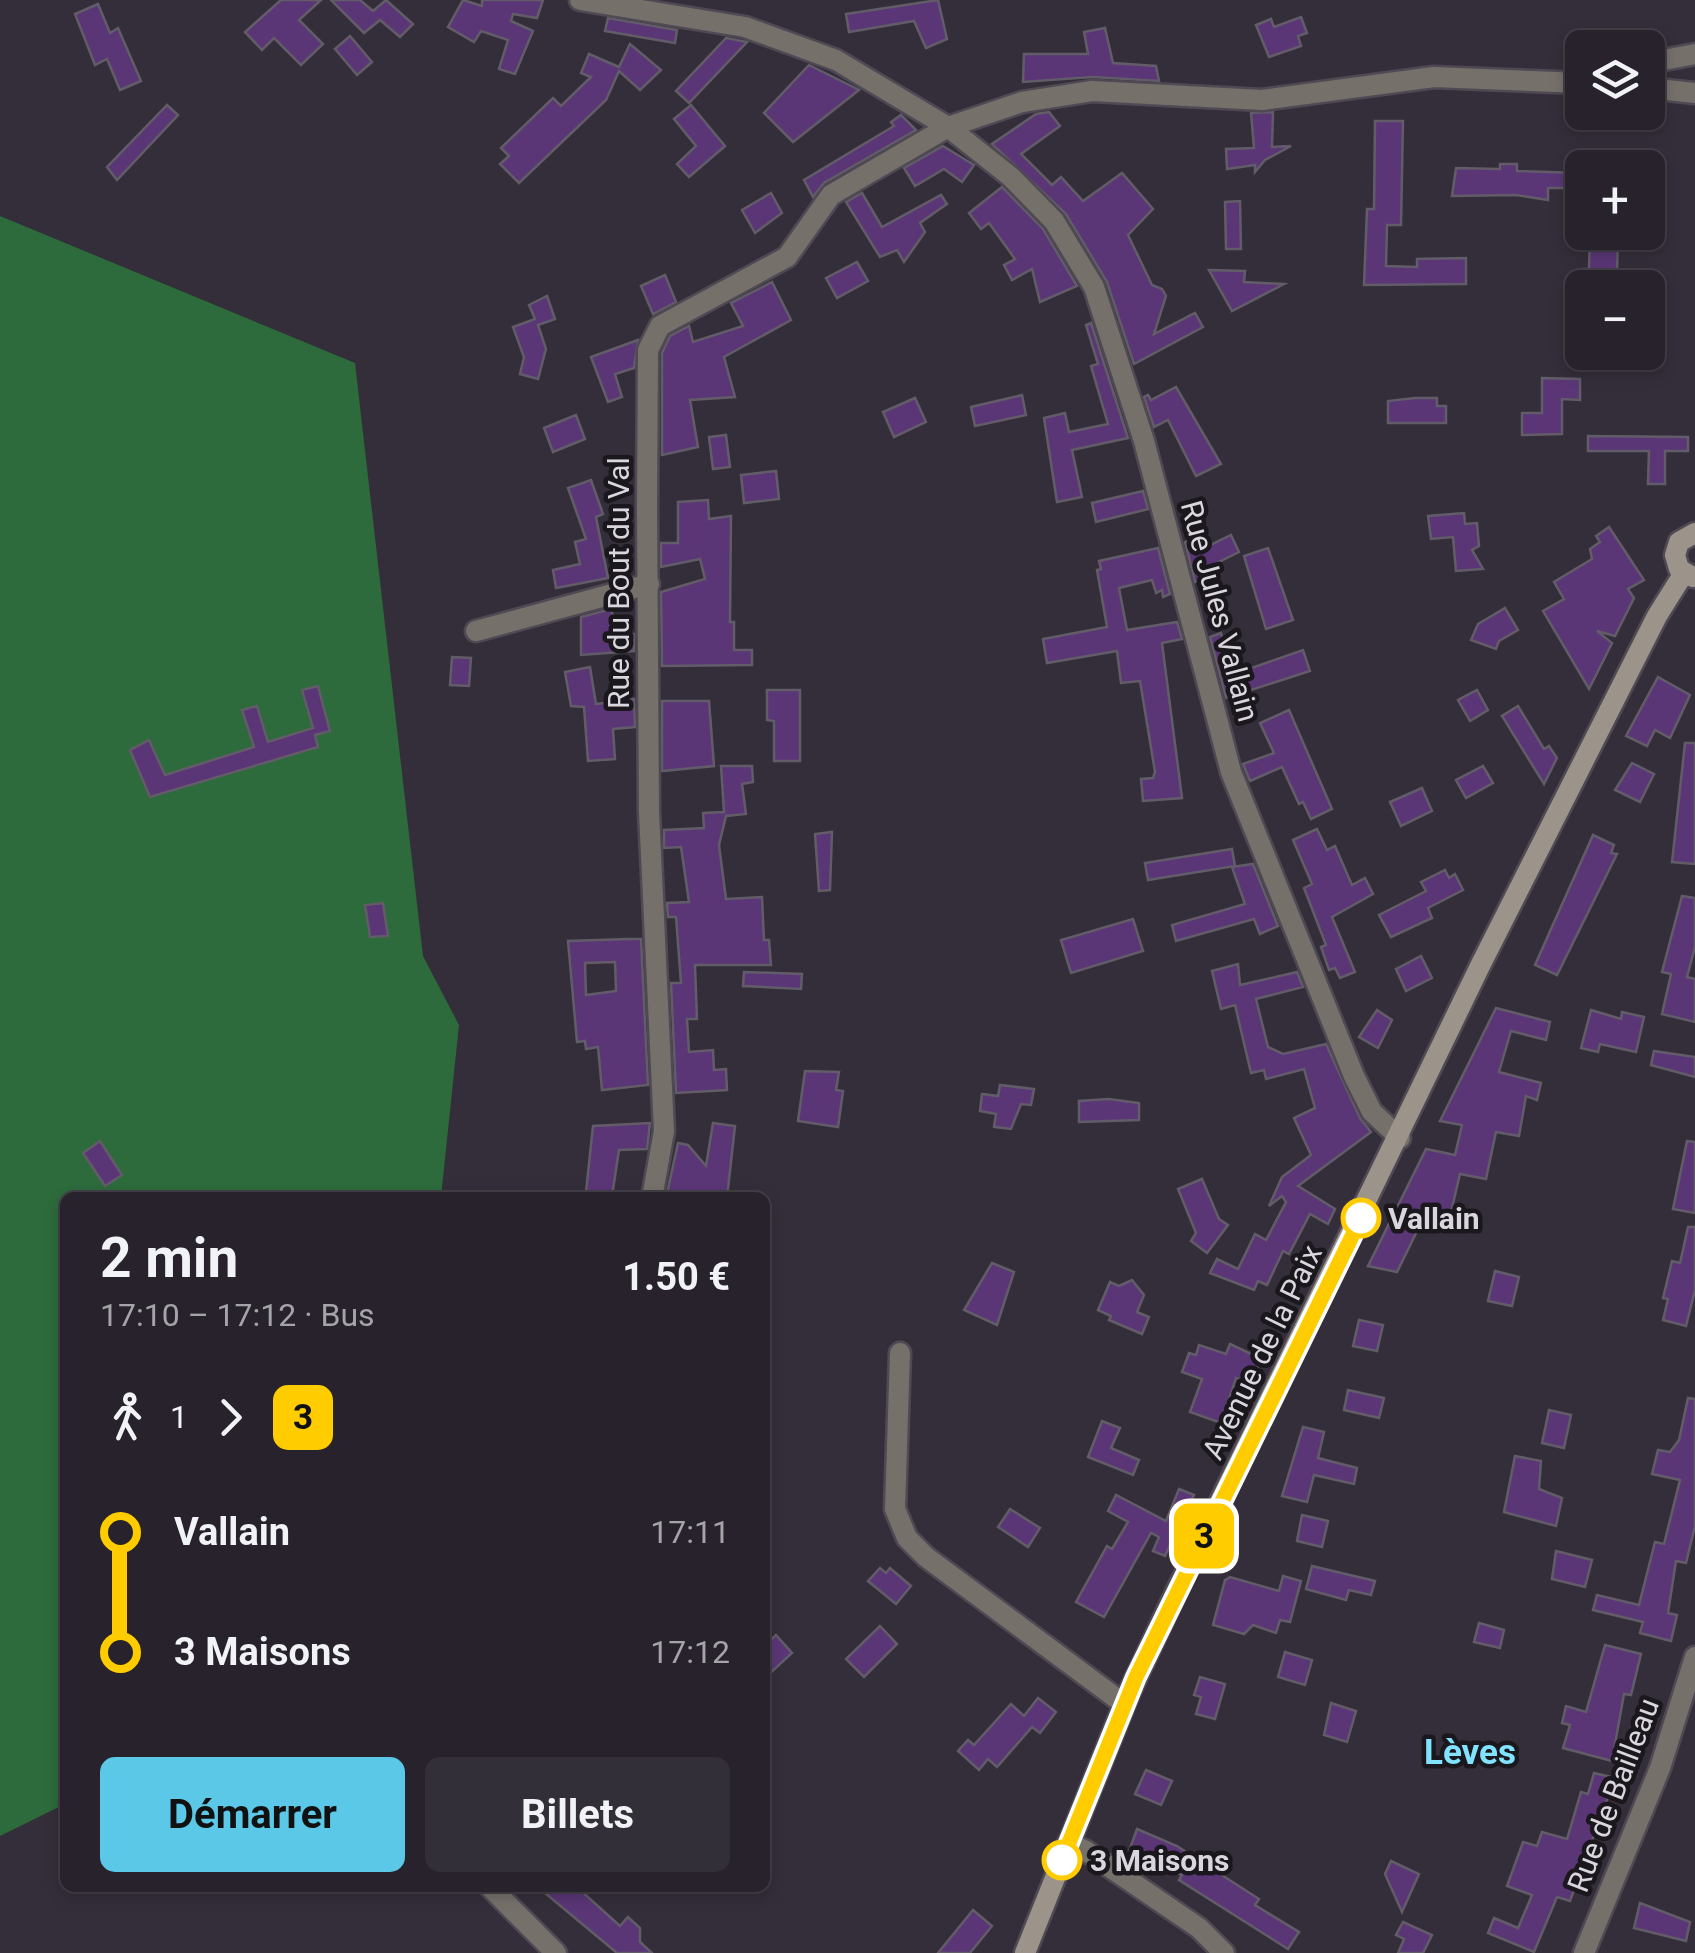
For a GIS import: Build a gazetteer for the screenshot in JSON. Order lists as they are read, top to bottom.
{
  "streets": {
    "main road": ["Avenue de la Paix"],
    "street": ["Rue du Bout du Val", "Rue Jules Vallain", "Rue de Bailleau"]
  },
  "crossings": [
    ["Rue du Bout du Val", "Rue Jules Vallain"],
    ["Rue Jules Vallain", "Avenue de la Paix"]
  ],
  "districts": ["Lèves"],
  "places": ["Vallain", "3 Maisons"],
  "lines": ["bus line 3"],
  "page": {
    "on_map": "3",
    "map_buttons": ["+", "−"],
    "heading": ["2 min", "17:10 – 17:12 · Bus", "1.50 €"],
    "legs": ["1", "3"],
    "list": [
      {
        "name": "Vallain",
        "value": "17:11"
      },
      {
        "name": "3 Maisons",
        "value": "17:12"
      }
    ],
    "buttons": ["Démarrer", "Billets"]
  }
}
